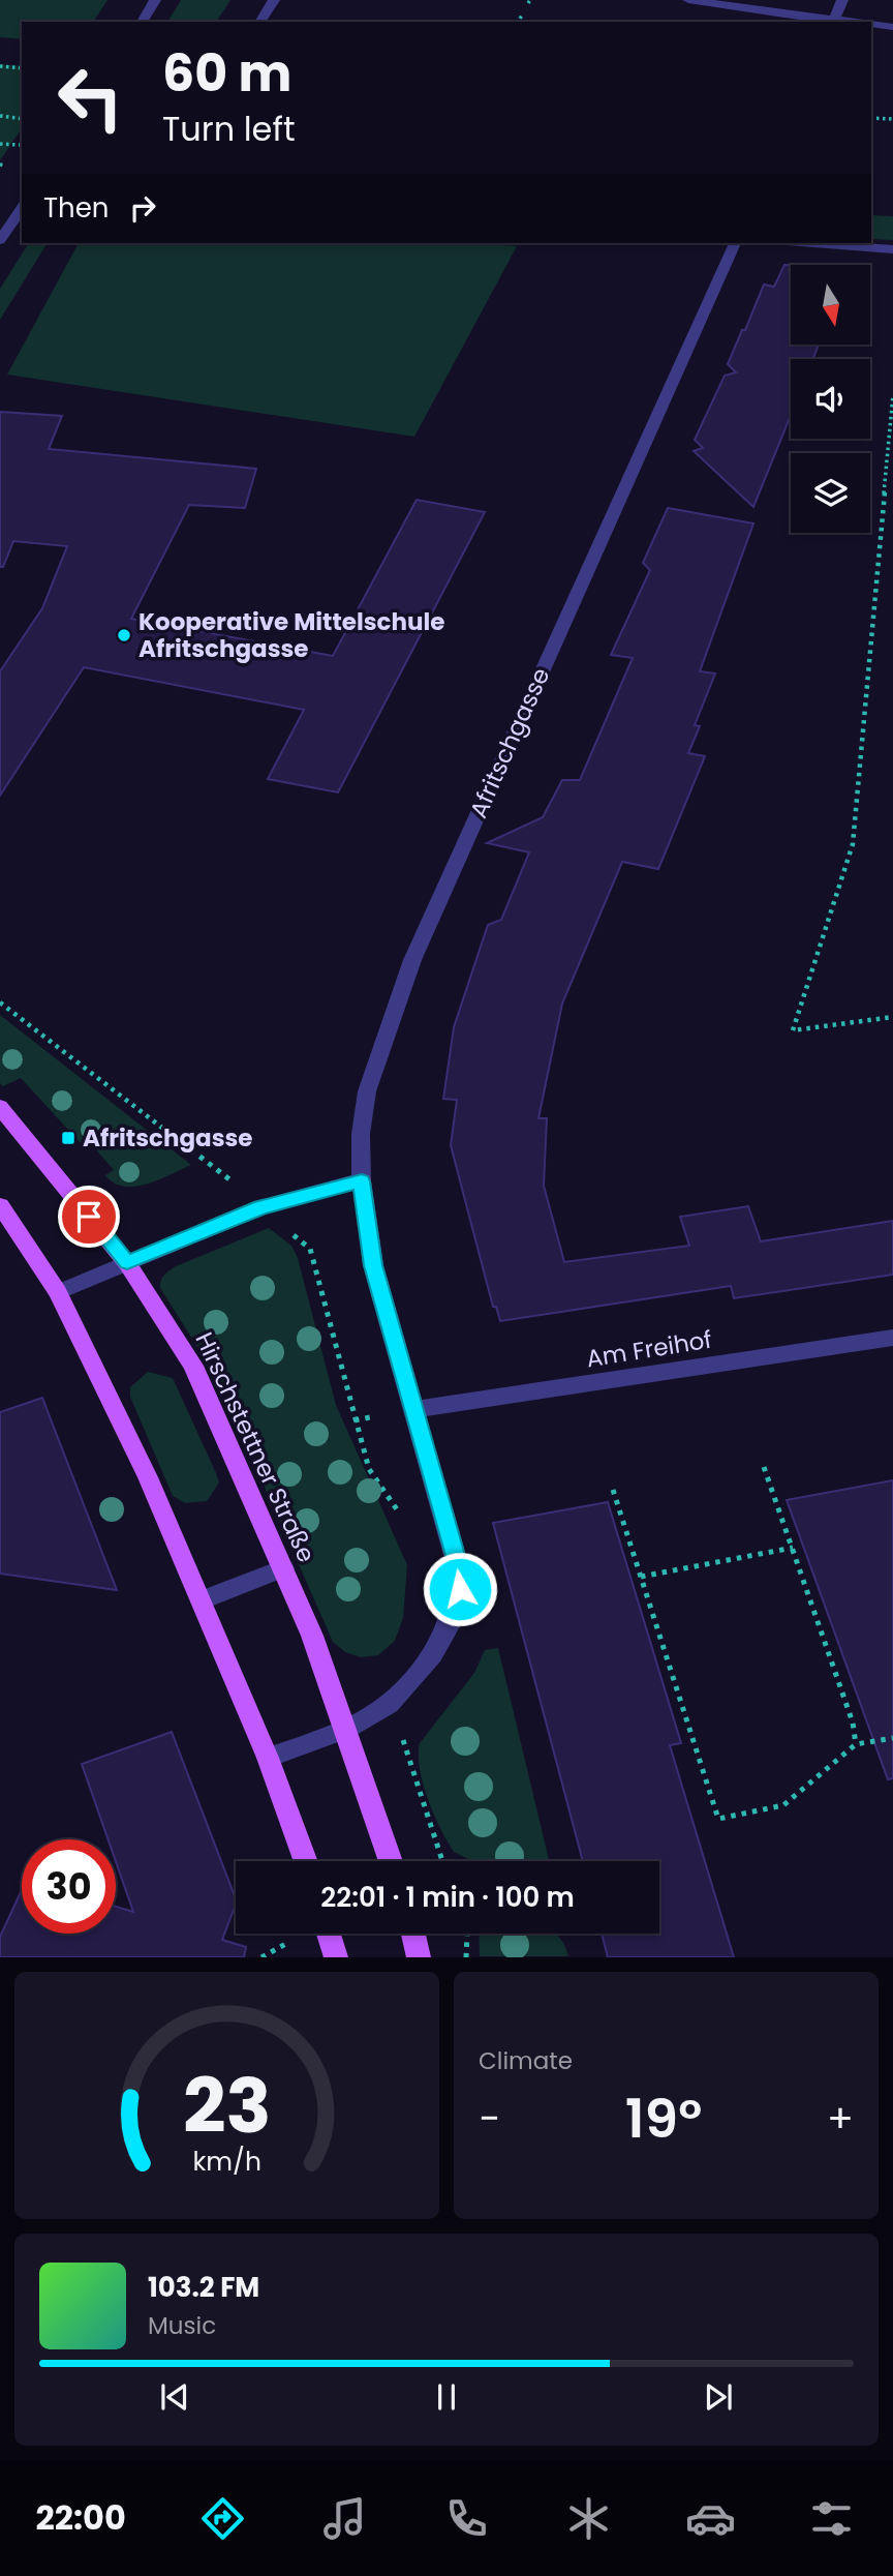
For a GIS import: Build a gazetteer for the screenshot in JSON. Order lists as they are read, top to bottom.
{
  "streets": {
    "main road": ["Hirschstettner Straße"],
    "street": ["Afritschgasse", "Am Freihof"]
  },
  "crossings": [
    ["Afritschgasse", "Am Freihof"],
    ["Afritschgasse", "Hirschstettner Straße"]
  ],
  "places": {
    "other": ["Kooperative Mittelschule Afritschgasse"],
    "transit": ["Afritschgasse"]
  },
  "north": "bottom",
  "page": {
    "turn": ["60 m", "Turn left"],
    "then": "Then",
    "limit": "30",
    "trip": "22:01 · 1 min · 100 m",
    "tile": "Climate",
    "heat": ["−", "19°", "+"],
    "song": ["103.2 FM", "Music"],
    "tabs": "22:00",
    "gauge": ["23", "km/h"]
  }
}
